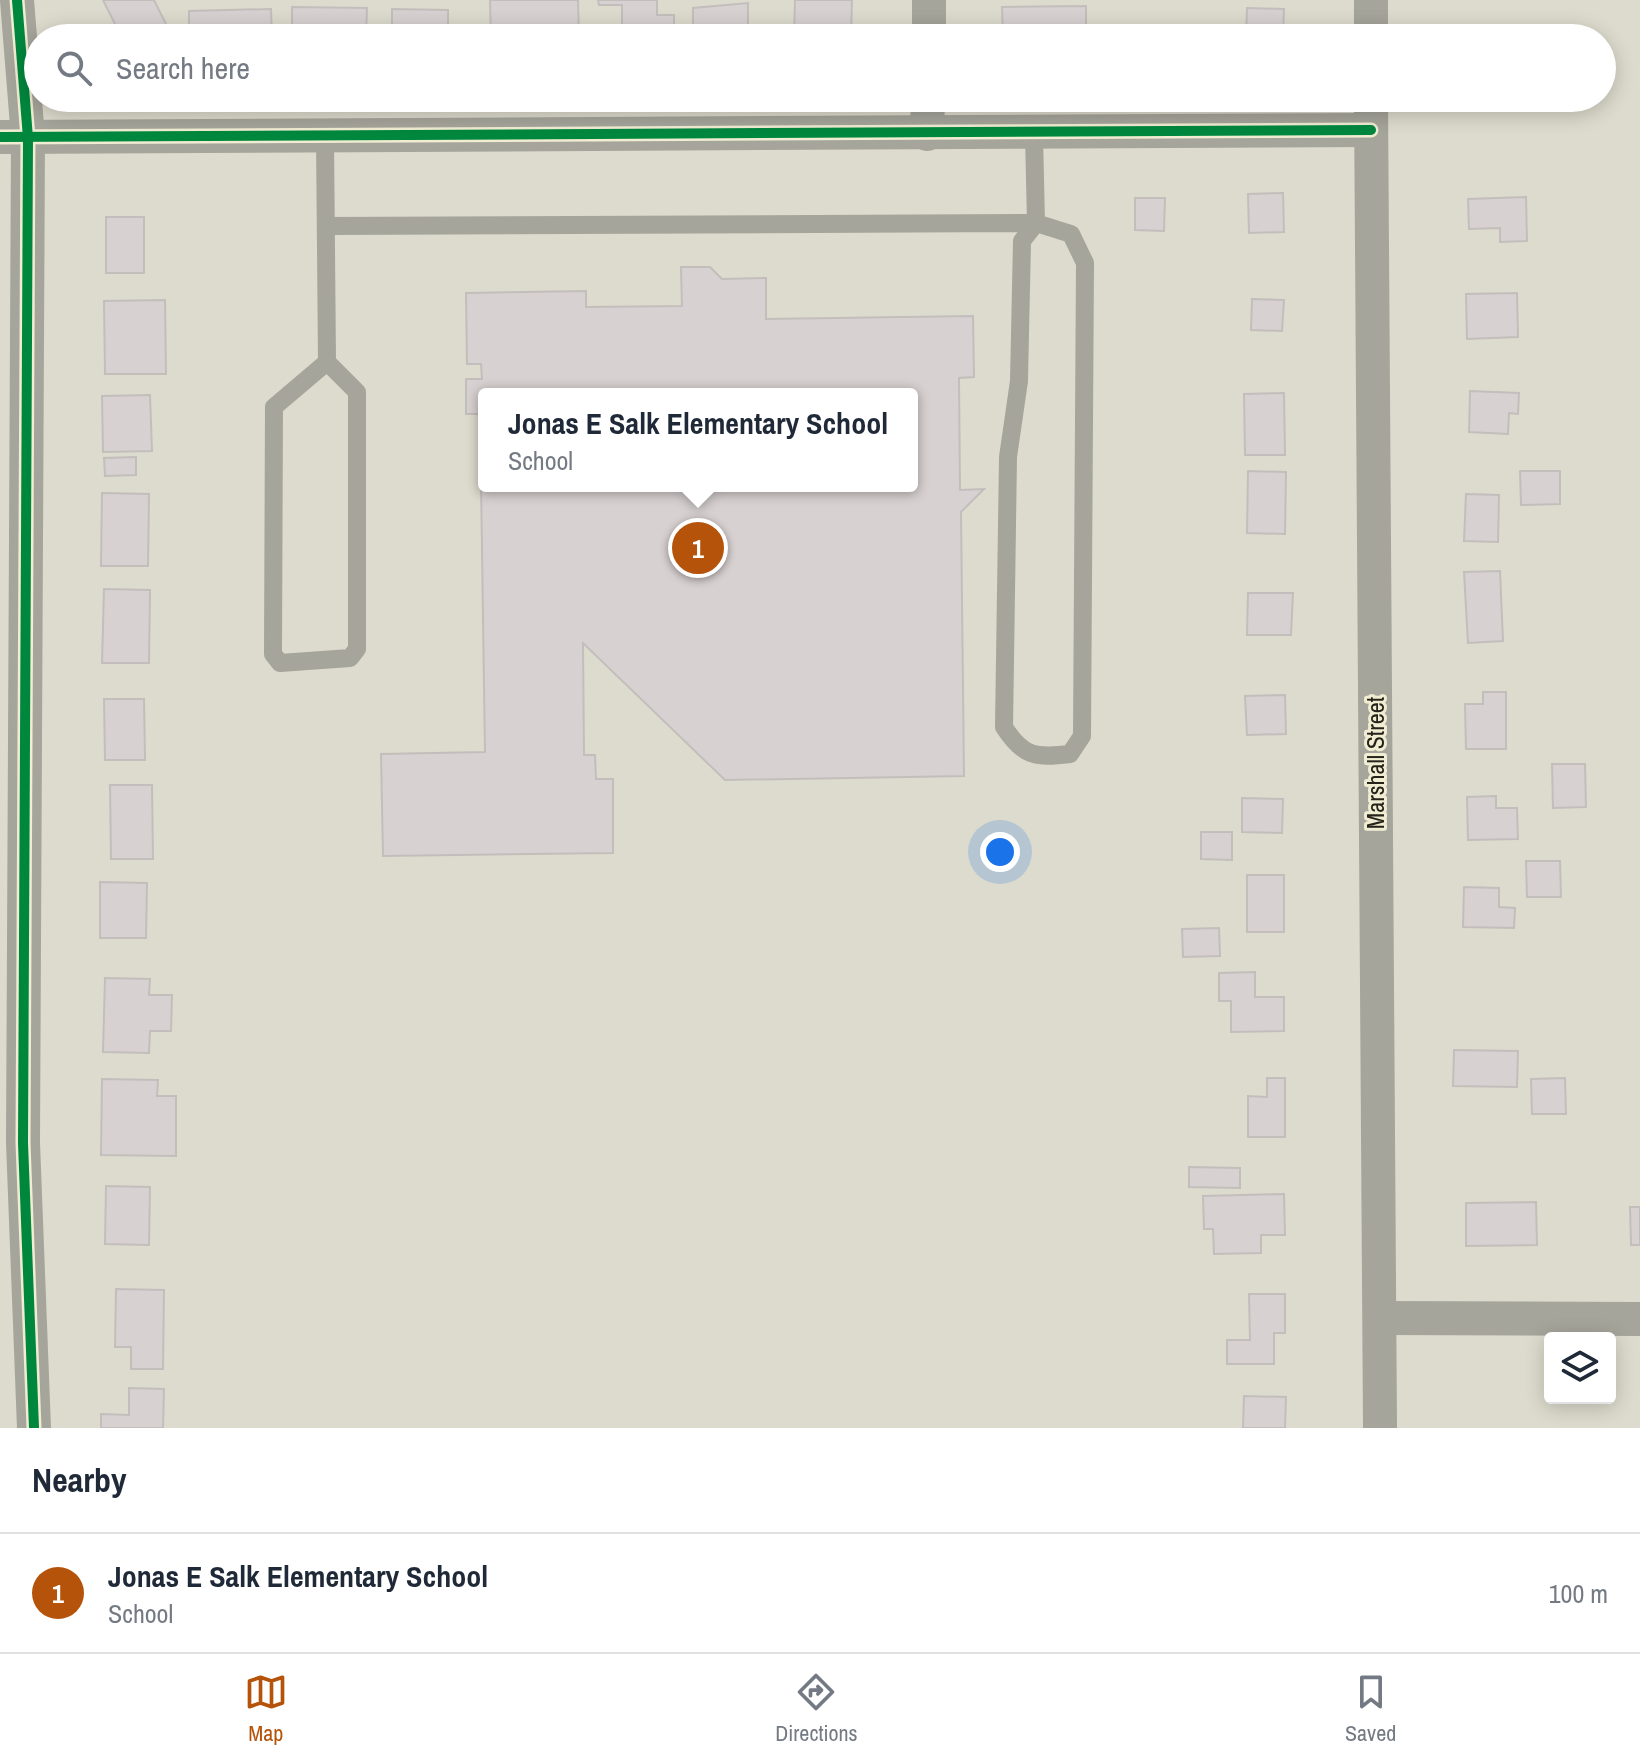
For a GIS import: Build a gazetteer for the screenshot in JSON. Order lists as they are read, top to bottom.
{
  "streets": {
    "street": ["Marshall Street"]
  },
  "page": {
    "search": "Search here",
    "popup": ["Jonas E Salk Elementary School", "School"],
    "pins": "1",
    "heading": "Nearby",
    "list": [
      {
        "mark": "1",
        "name": "Jonas E Salk Elementary School",
        "note": "School",
        "value": "100 m"
      }
    ],
    "nav": ["Map", "Directions", "Saved"]
  }
}
